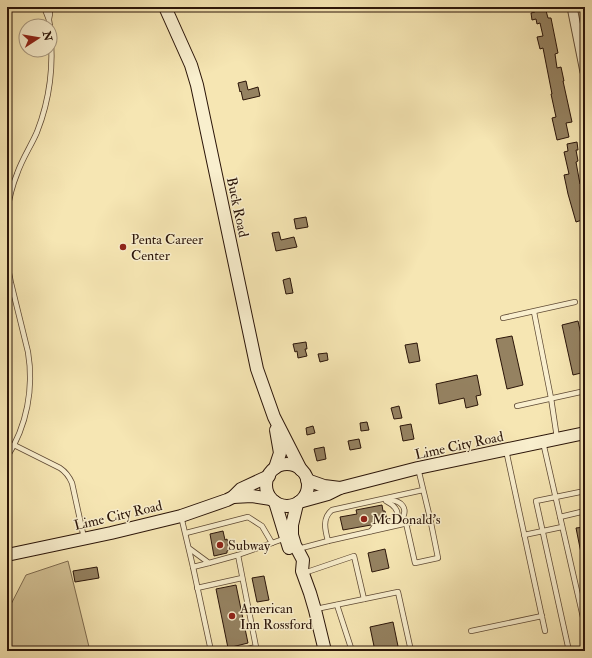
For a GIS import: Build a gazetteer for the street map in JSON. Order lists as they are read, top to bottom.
{
  "streets": {
    "street": ["Buck Road", "Lime City Road"]
  },
  "crossings": [
    ["Buck Road", "Lime City Road"]
  ],
  "places": [
    "Penta Career Center",
    "McDonald's",
    "Subway",
    "American Inn Rossford"
  ],
  "north": "right"
}
